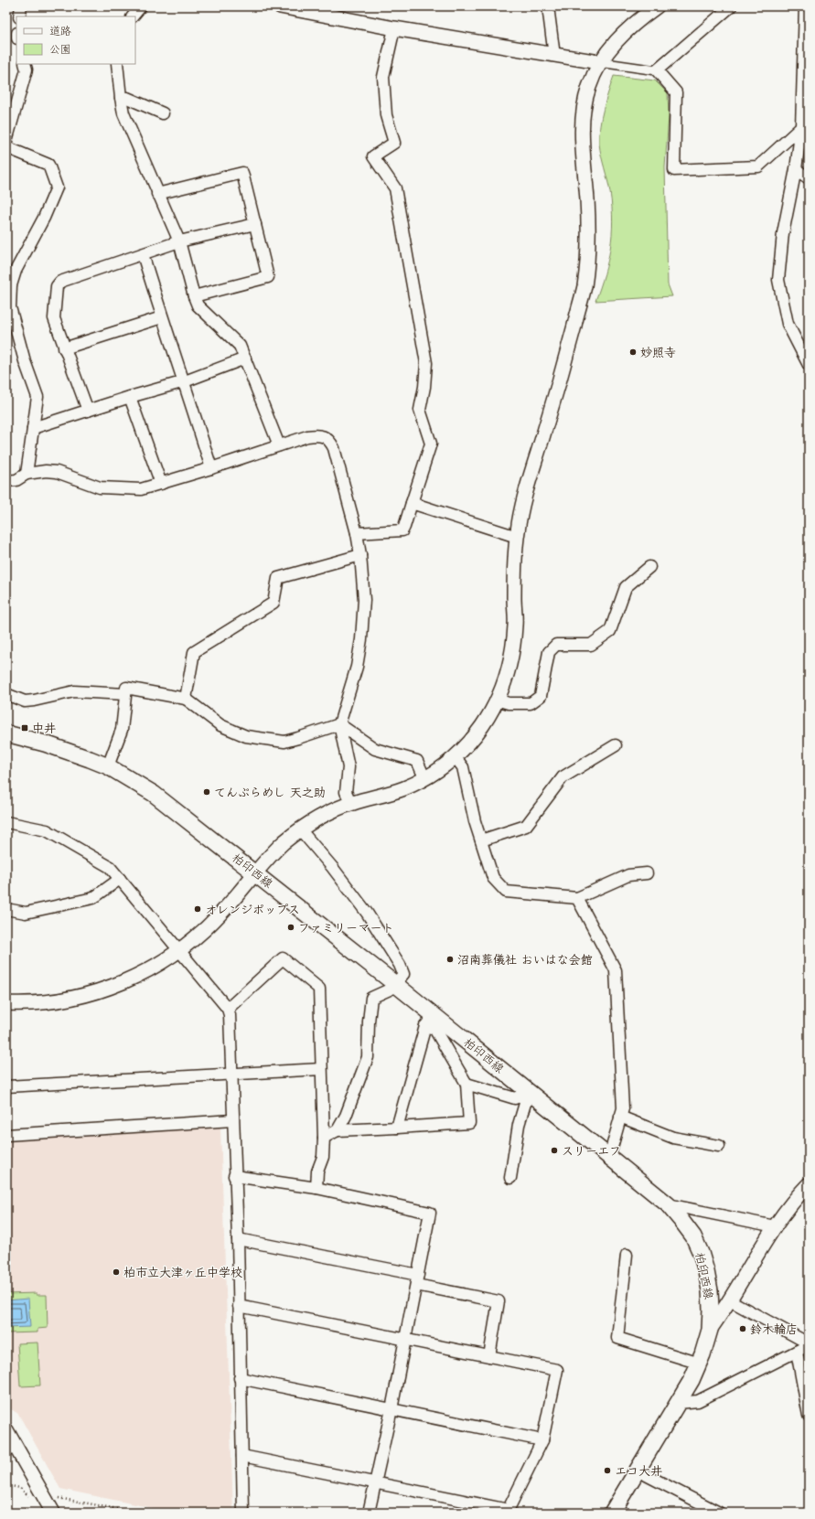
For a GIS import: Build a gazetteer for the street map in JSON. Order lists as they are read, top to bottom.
{
  "streets": {
    "main road": ["柏印西線"]
  },
  "places": {
    "other": [
      "妙照寺",
      "てんぷらめし 天之助",
      "オレンジポップス",
      "ファミリーマート",
      "沼南葬儀社 おいはな会館",
      "スリーエフ",
      "柏市立大津ヶ丘中学校",
      "鈴木輪店",
      "エコ大井"
    ],
    "transit": ["中井"]
  },
  "legend": ["道路", "公園"]
}
